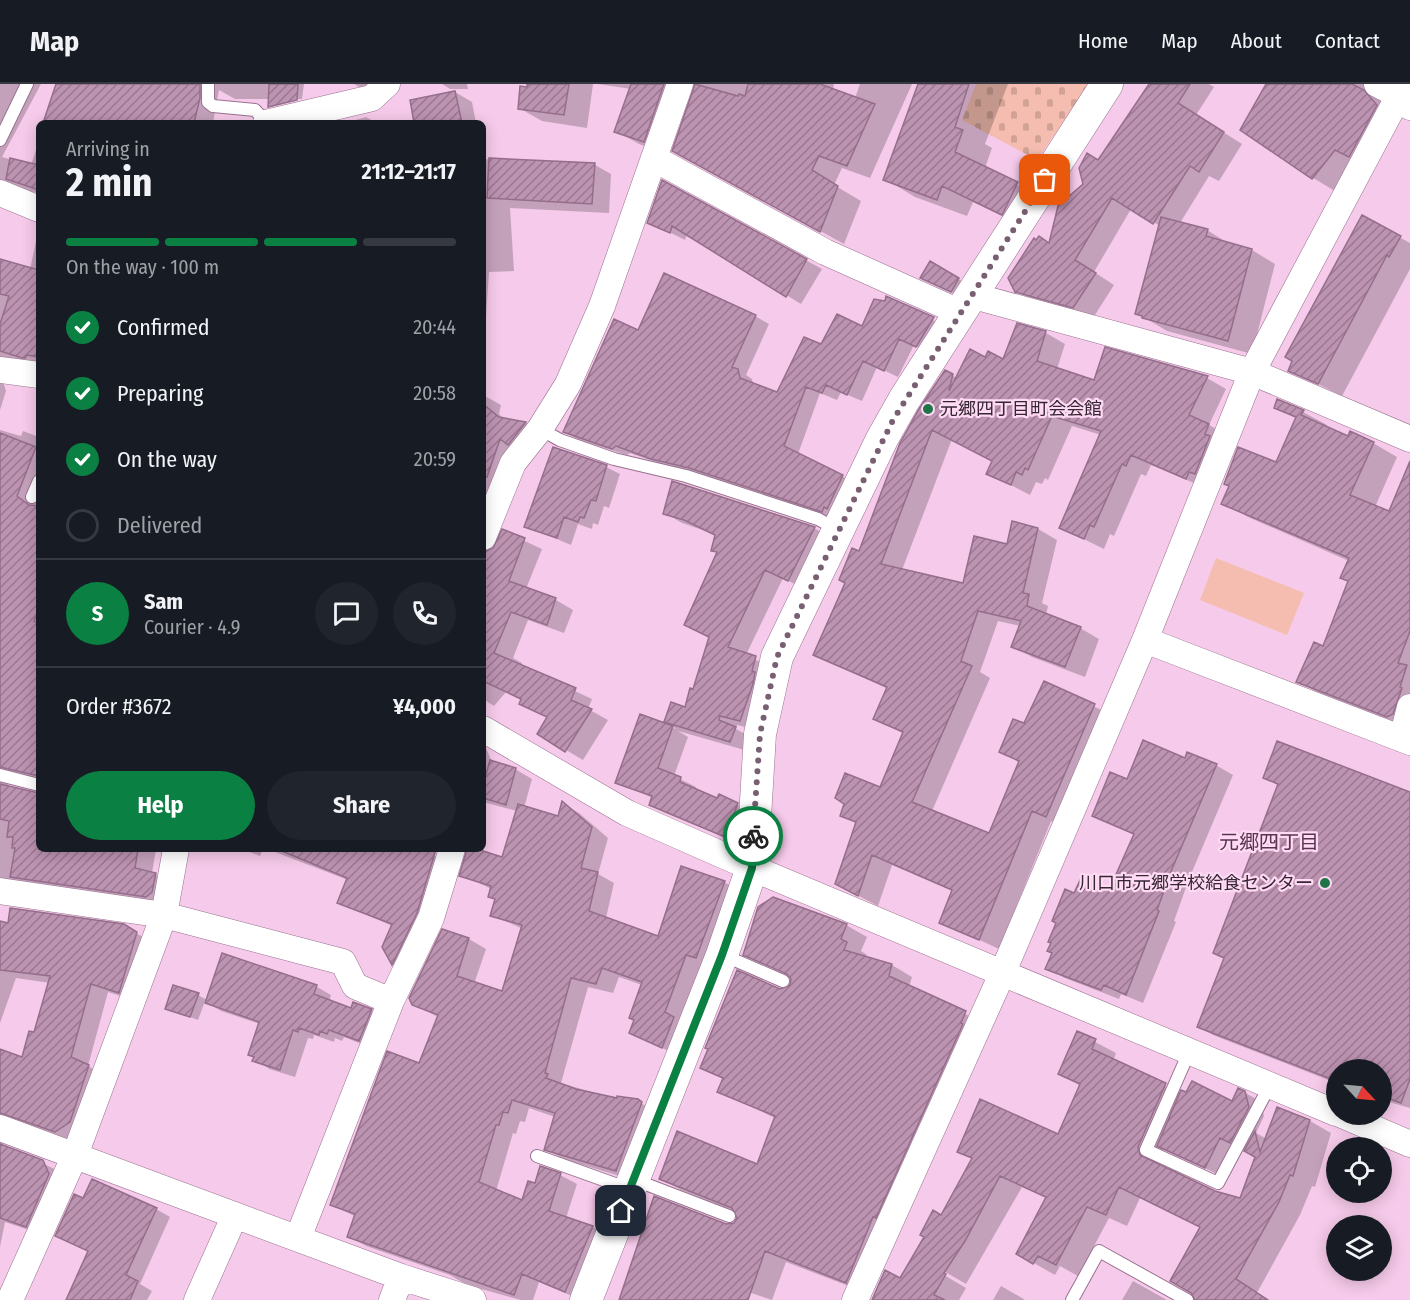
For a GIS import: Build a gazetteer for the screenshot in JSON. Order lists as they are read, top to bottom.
{
  "districts": ["元郷四丁目"],
  "places": ["元郷四丁目町会会館", "川口市元郷学校給食センター"],
  "north": "bottom right",
  "page": {
    "header": "Map",
    "nav": [
      "Home",
      "Map",
      "About",
      "Contact"
    ],
    "heading": ["2 min", "Arriving in", "21:12–21:17"],
    "panel": [
      "Sam",
      "Courier · 4.9",
      "Order #3672",
      "¥4,000"
    ],
    "bar": "On the way · 100 m",
    "list": [
      ["Confirmed", "20:44"],
      ["Preparing", "20:58"],
      ["On the way", "20:59"],
      "Delivered"
    ],
    "round": "S",
    "buttons": ["Help", "Share"]
  }
}
